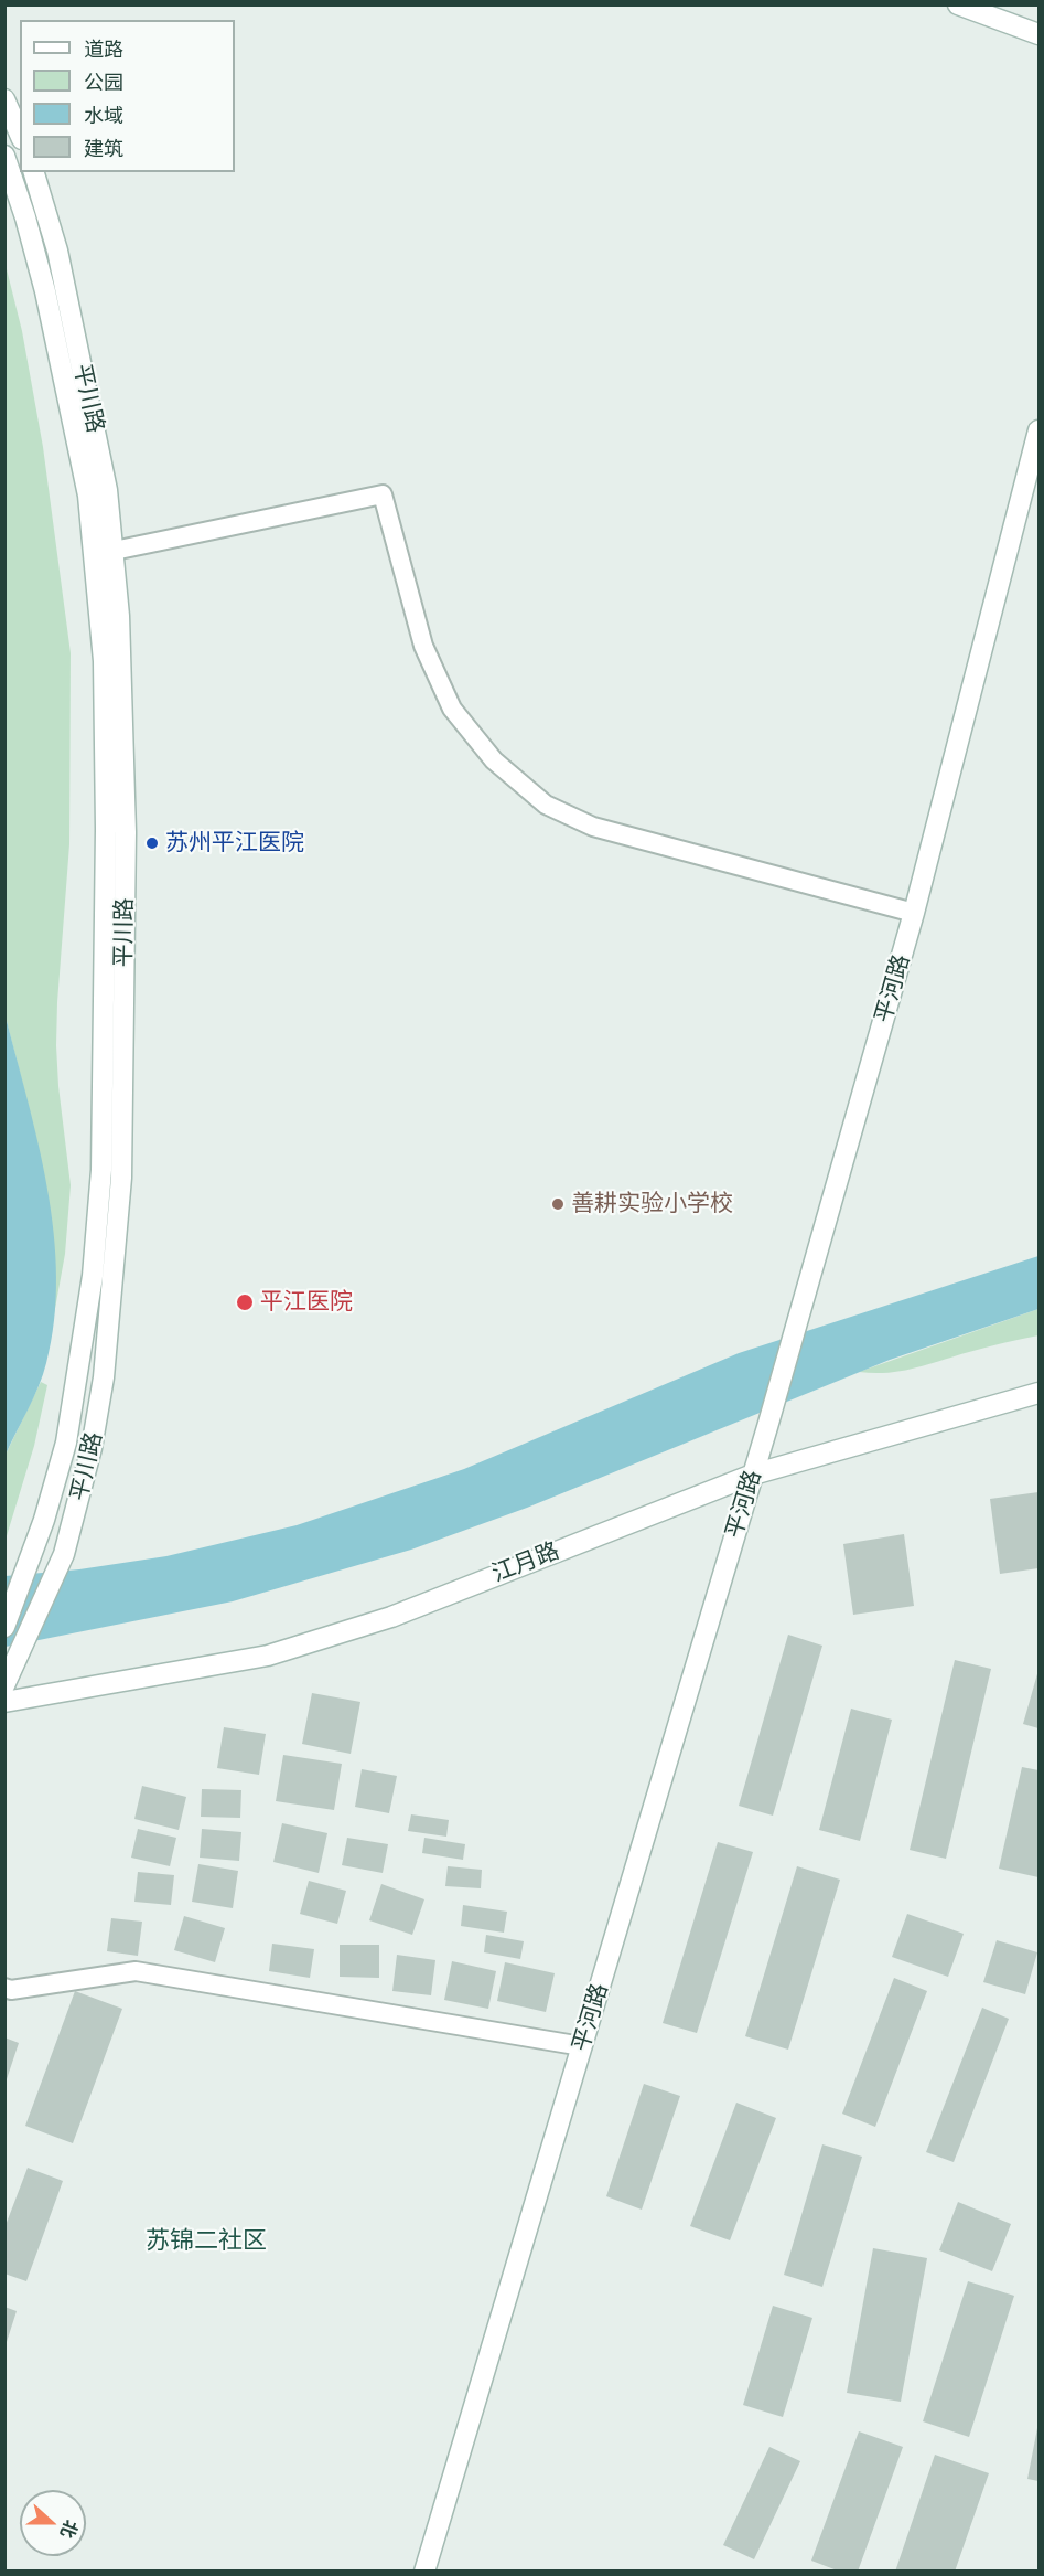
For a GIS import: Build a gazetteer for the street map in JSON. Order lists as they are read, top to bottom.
{
  "streets": {
    "street": ["平川路", "平河路", "江月路"]
  },
  "crossings": [
    ["平河路", "江月路"]
  ],
  "districts": ["苏锦二社区"],
  "places": ["苏州平江医院", "善耕实验小学校", "平江医院"],
  "legend": [
    "道路",
    "公园",
    "水域",
    "建筑"
  ],
  "north": "right"
}
